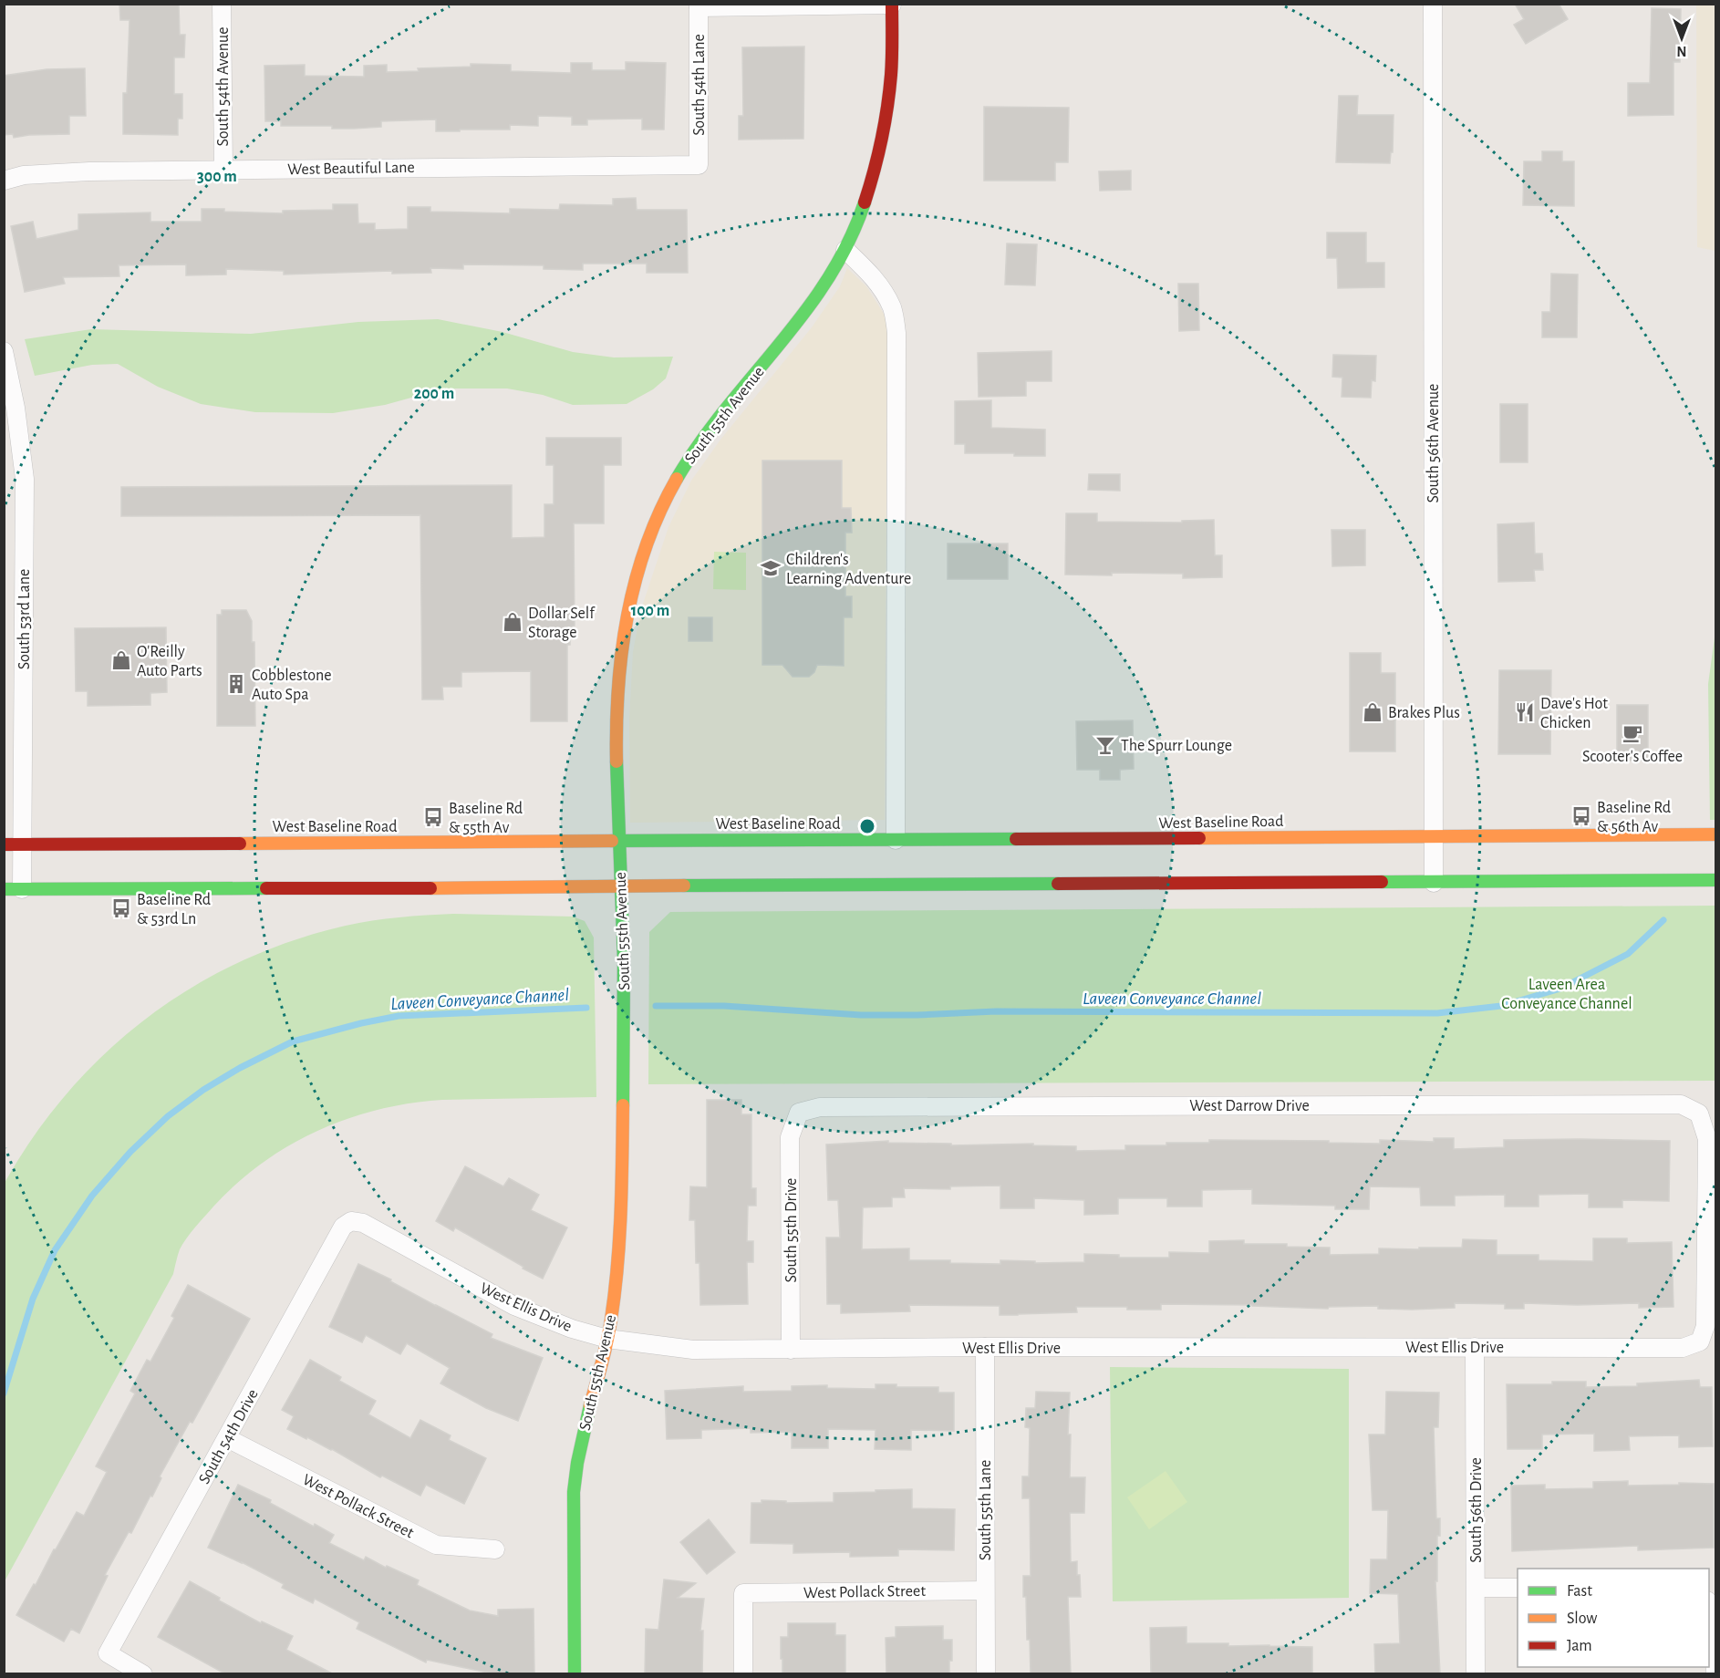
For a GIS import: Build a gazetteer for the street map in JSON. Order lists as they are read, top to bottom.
{
  "streets": {
    "main road": ["South 55th Avenue", "West Baseline Road"],
    "street": [
      "South 54th Lane",
      "South 54th Avenue",
      "West Beautiful Lane",
      "South 56th Avenue",
      "South 53rd Lane",
      "West Darrow Drive",
      "South 55th Drive",
      "West Ellis Drive",
      "South 54th Drive",
      "West Pollack Street",
      "South 55th Lane",
      "South 56th Drive"
    ]
  },
  "crossings": [
    ["South 54th Lane", "West Beautiful Lane"],
    ["South 54th Avenue", "West Beautiful Lane"],
    ["South 55th Avenue", "West Baseline Road"],
    ["South 55th Avenue", "West Ellis Drive"],
    ["South 56th Avenue", "West Baseline Road"],
    ["South 53rd Lane", "West Baseline Road"],
    ["West Darrow Drive", "South 55th Drive"],
    ["West Darrow Drive", "West Ellis Drive"],
    ["South 55th Drive", "West Ellis Drive"],
    ["West Ellis Drive", "South 54th Drive"],
    ["West Ellis Drive", "South 55th Lane"],
    ["West Ellis Drive", "South 56th Drive"],
    ["South 54th Drive", "West Pollack Street"],
    ["West Pollack Street", "South 55th Lane"]
  ],
  "water": ["Laveen Conveyance Channel"],
  "parks": ["Laveen Area Conveyance Channel"],
  "places": {
    "school or university": ["Children's Learning Adventure"],
    "shop": ["Dollar Self Storage", "O'Reilly Auto Parts", "Brakes Plus"],
    "building": ["Cobblestone Auto Spa"],
    "restaurant": ["Dave's Hot Chicken"],
    "cafe": ["Scooter's Coffee"],
    "bar": ["The Spurr Lounge"],
    "bus stop": ["Baseline Rd & 56th Av", "Baseline Rd & 55th Av", "Baseline Rd & 53rd Ln"]
  },
  "legend": ["Fast", "Slow", "Jam"],
  "north": "bottom",
  "rings": ["300 m", "200 m", "100 m"]
}
